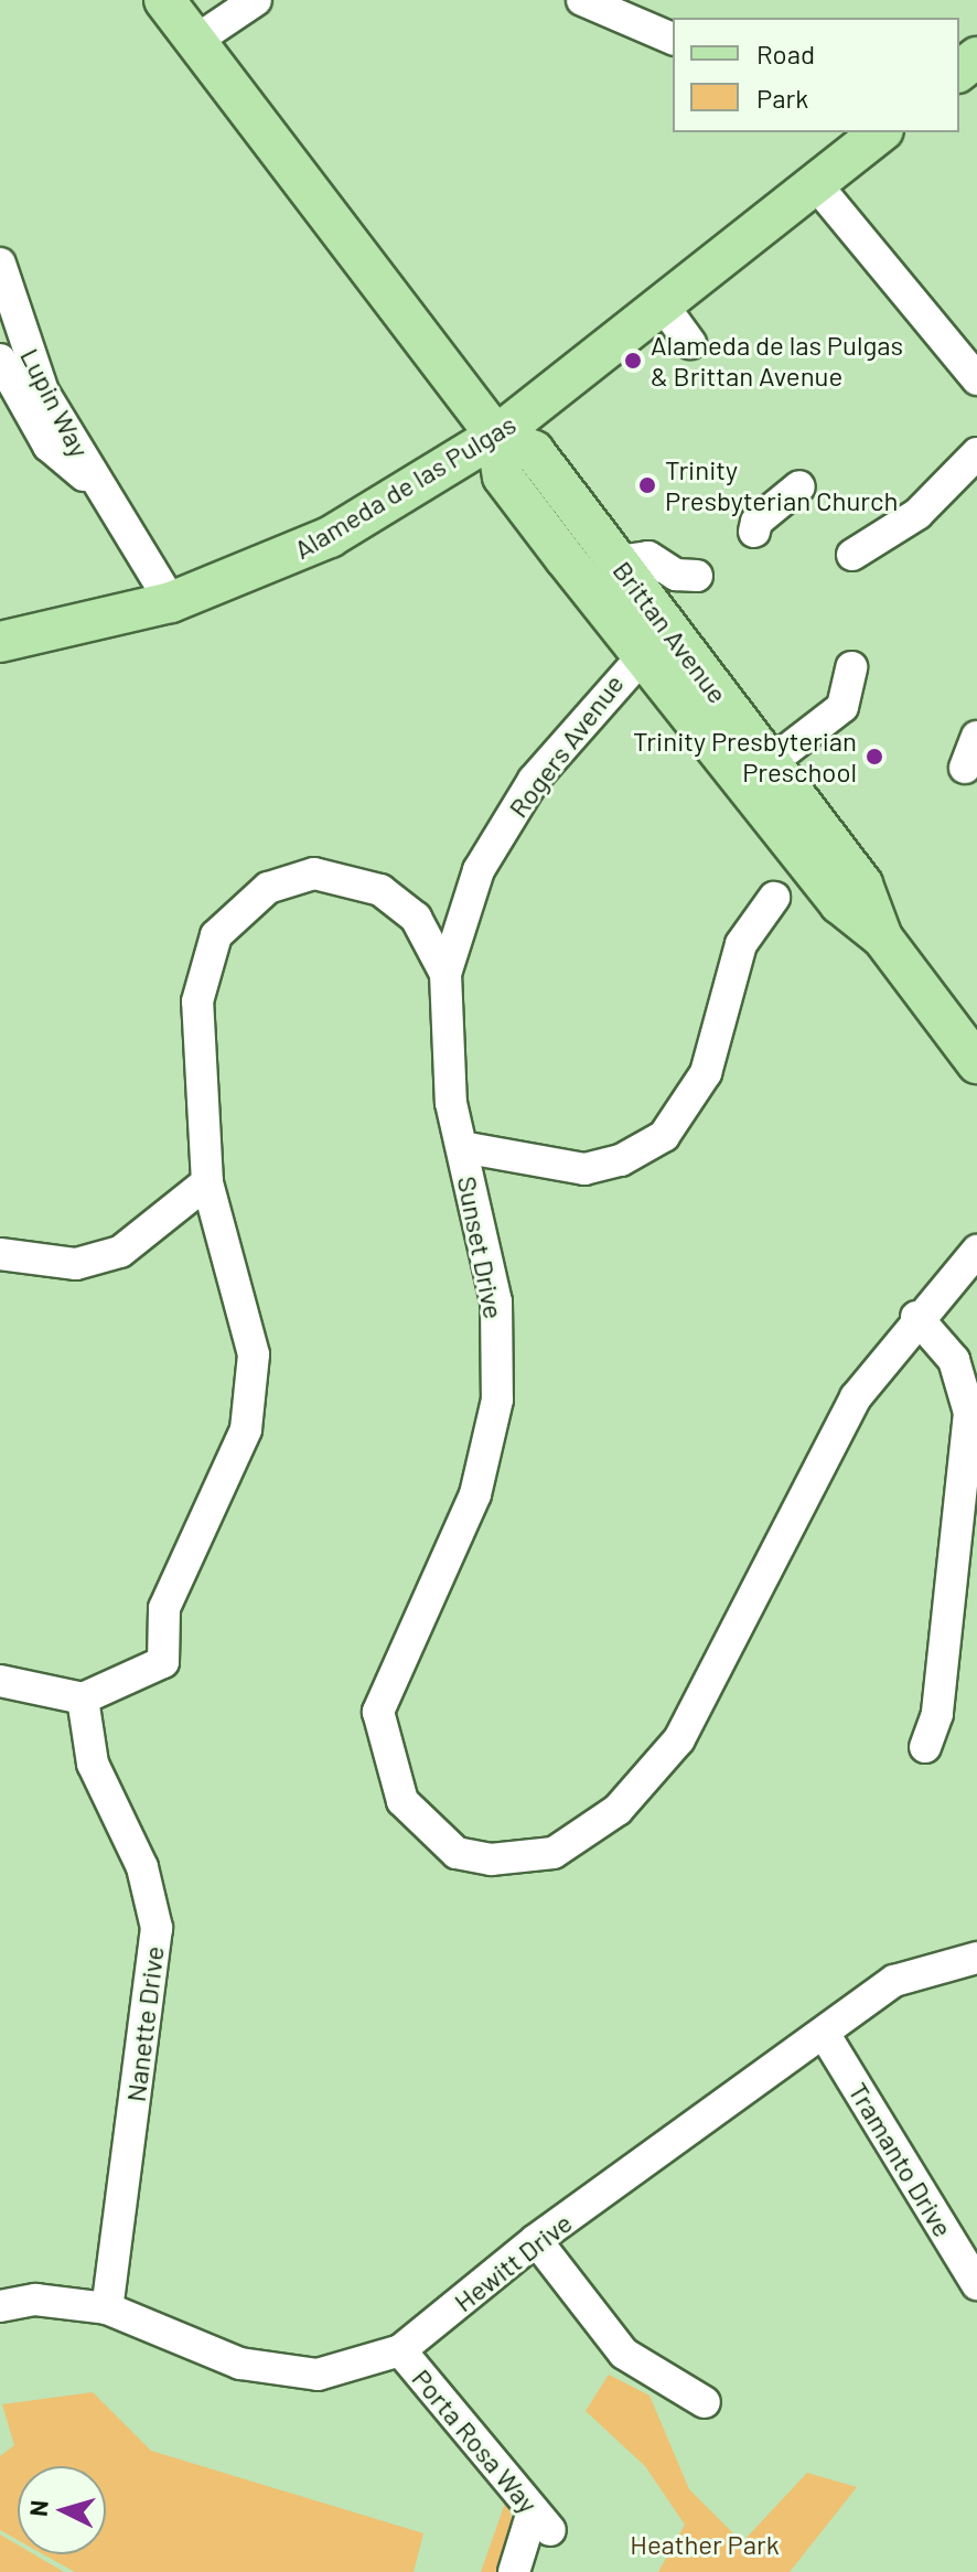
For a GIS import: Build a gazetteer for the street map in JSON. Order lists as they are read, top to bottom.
{
  "streets": {
    "main road": ["Alameda de las Pulgas", "Brittan Avenue"],
    "street": [
      "Lupin Way",
      "Rogers Avenue",
      "Sunset Drive",
      "Nanette Drive",
      "Tramanto Drive",
      "Hewitt Drive",
      "Porta Rosa Way"
    ]
  },
  "crossings": [
    ["Lupin Way", "Alameda de las Pulgas"],
    ["Alameda de las Pulgas", "Brittan Avenue"],
    ["Brittan Avenue", "Rogers Avenue"],
    ["Rogers Avenue", "Sunset Drive"],
    ["Sunset Drive", "Nanette Drive"],
    ["Nanette Drive", "Hewitt Drive"],
    ["Tramanto Drive", "Hewitt Drive"],
    ["Hewitt Drive", "Porta Rosa Way"]
  ],
  "parks": ["Heather Park"],
  "places": ["Alameda de las Pulgas & Brittan Avenue", "Trinity Presbyterian Church", "Trinity Presbyterian Preschool"],
  "legend": ["Road", "Park"],
  "north": "left"
}
